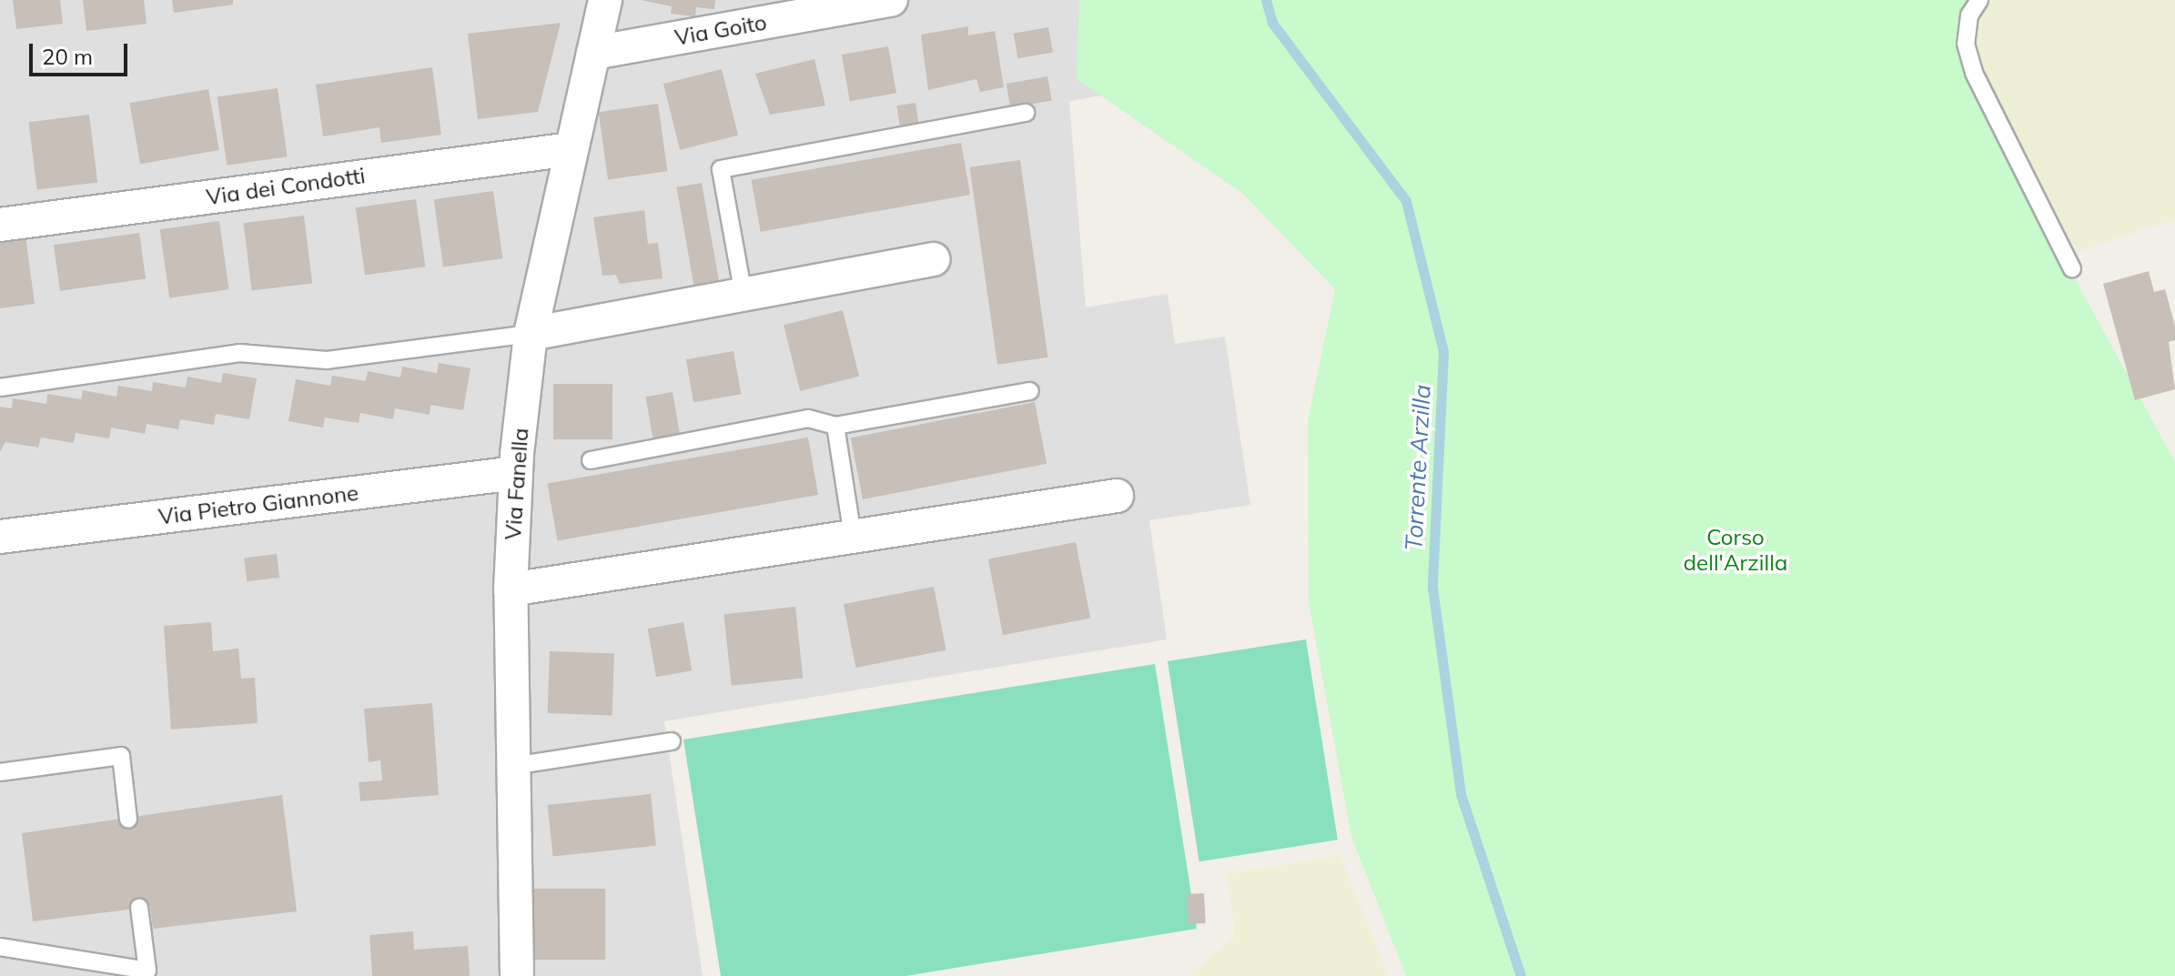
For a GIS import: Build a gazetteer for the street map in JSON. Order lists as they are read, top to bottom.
{
  "streets": {
    "street": [
      "Via Goito",
      "Via dei Condotti",
      "Via Fanella",
      "Via Pietro Giannone"
    ]
  },
  "crossings": [
    ["Via Goito", "Via Fanella"],
    ["Via dei Condotti", "Via Fanella"],
    ["Via Fanella", "Via Pietro Giannone"]
  ],
  "water": ["Torrente Arzilla"],
  "parks": ["Corso dell'Arzilla"],
  "scale_bar": "20 m"
}
